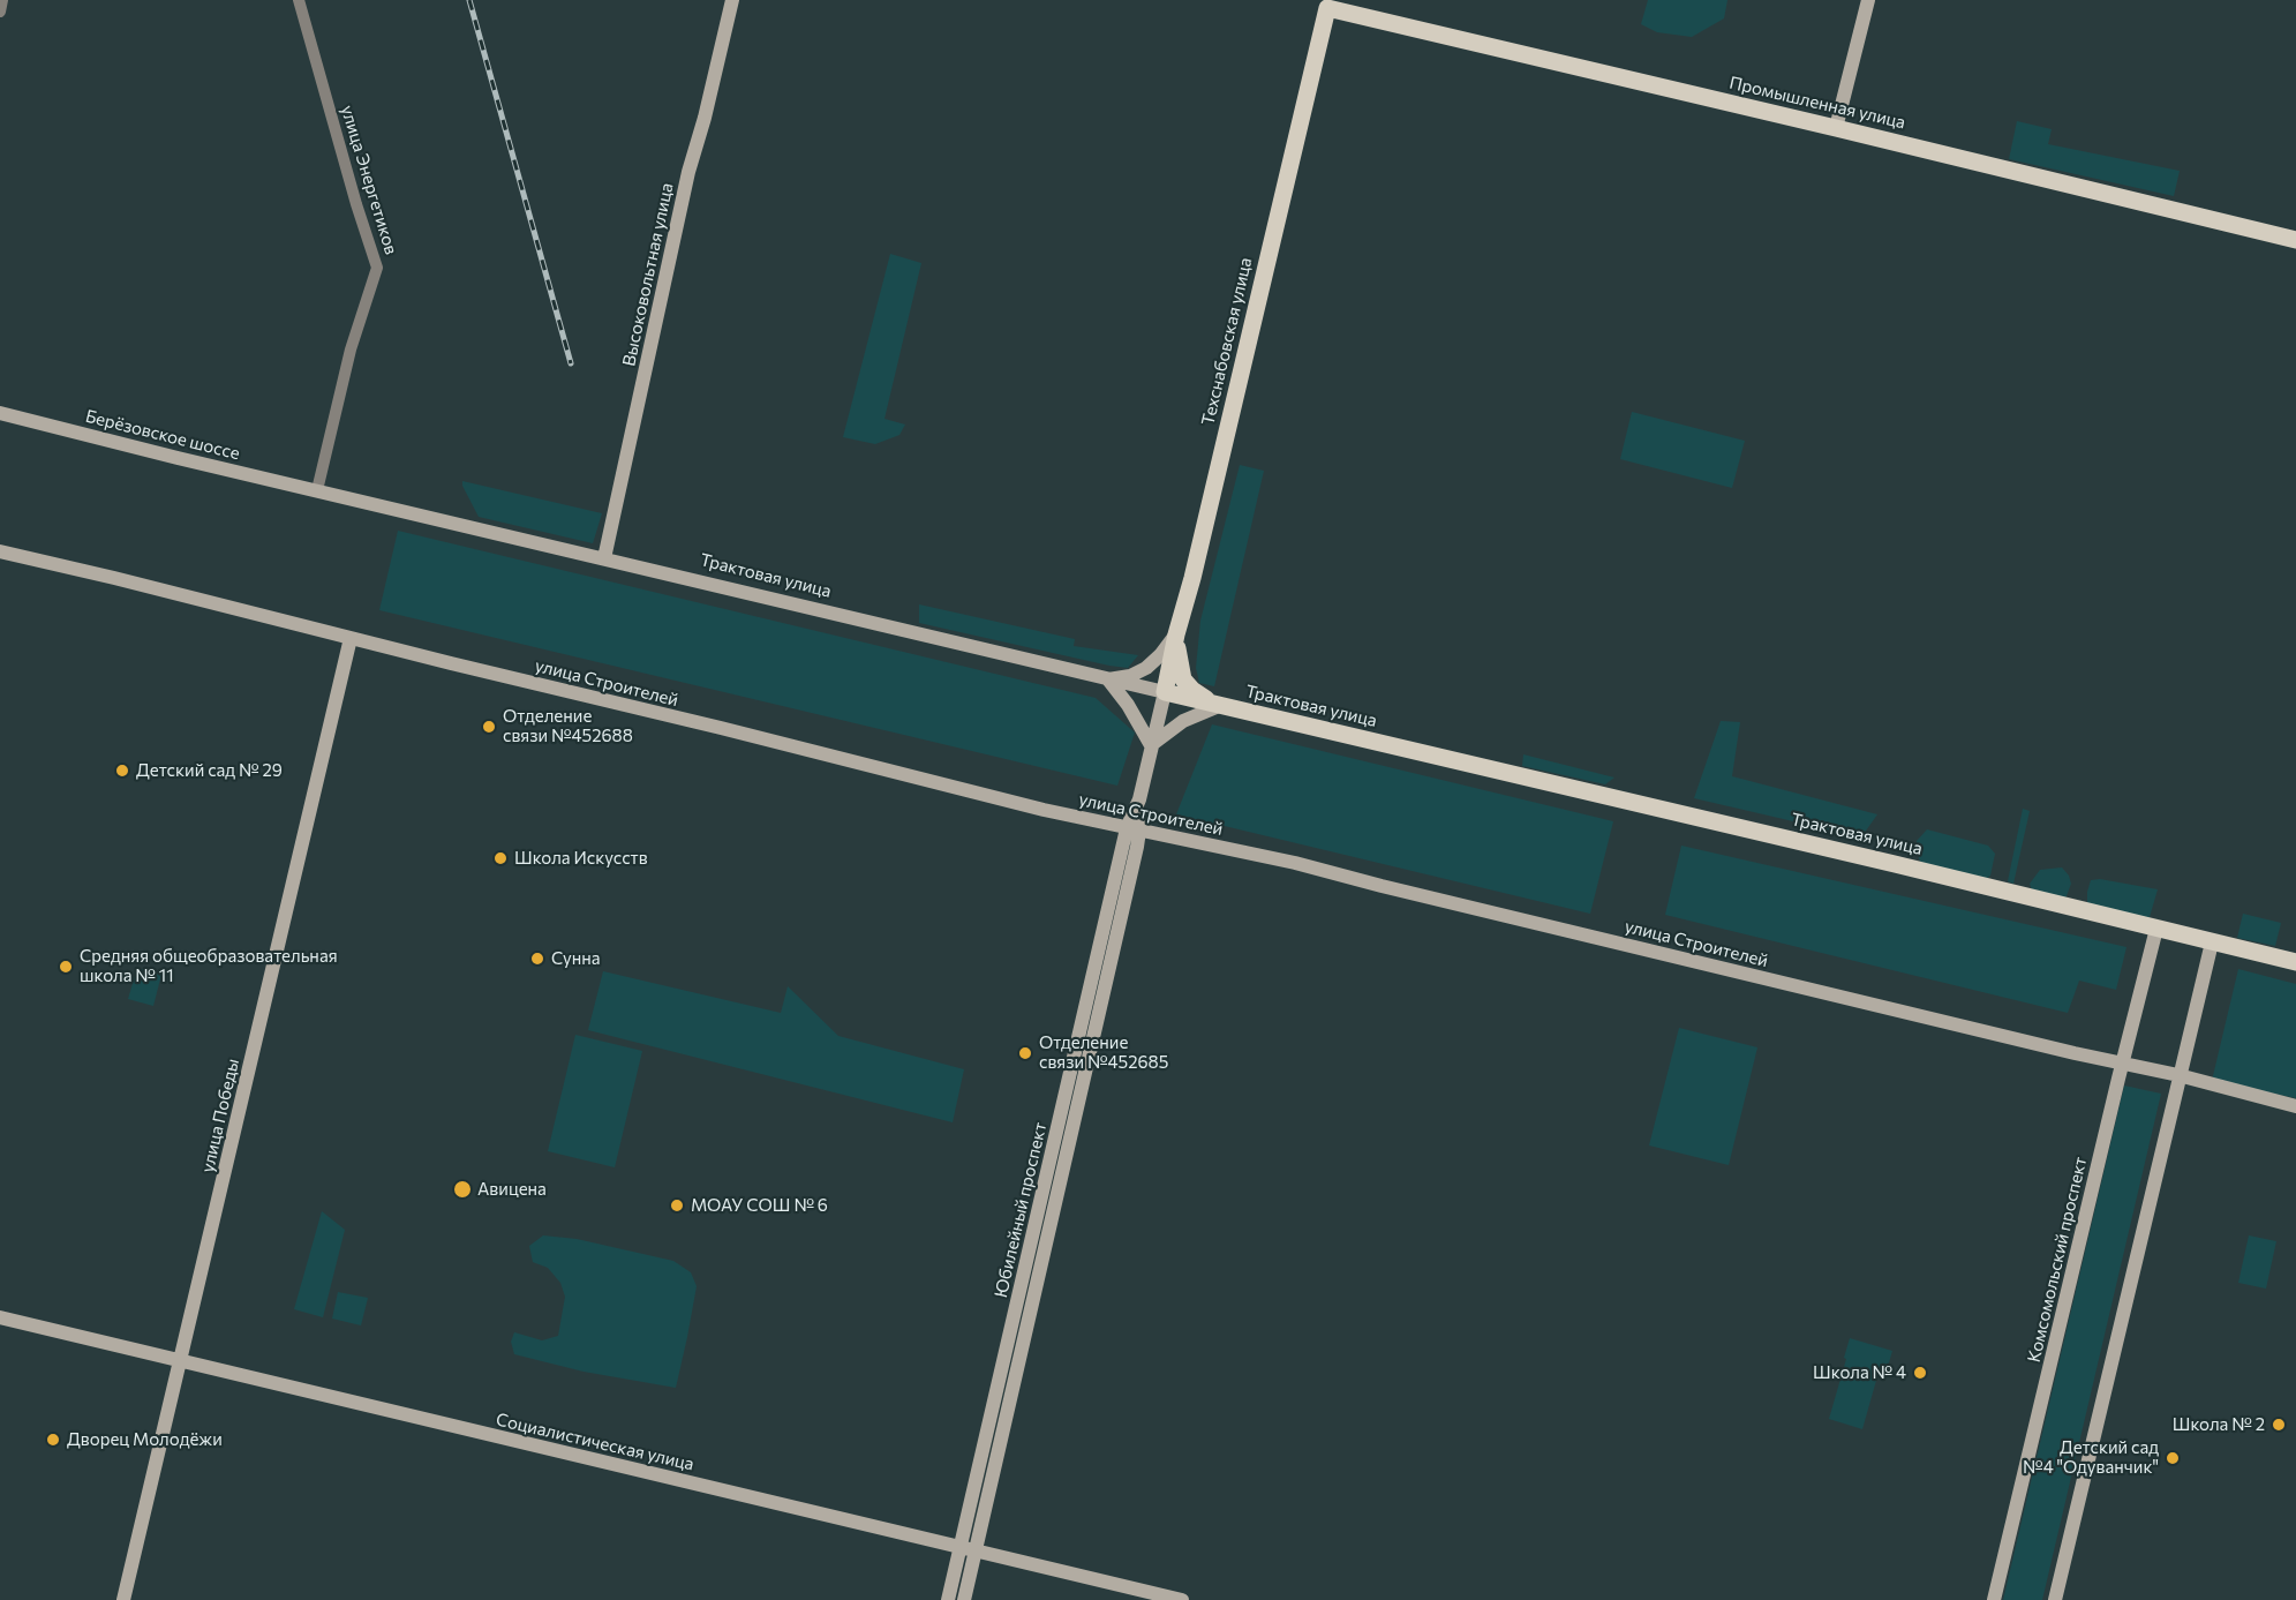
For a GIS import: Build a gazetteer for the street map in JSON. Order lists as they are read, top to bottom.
{
  "streets": {
    "main road": [
      "Промышленная улица",
      "Высоковольтная улица",
      "Техснабовская улица",
      "Берёзовское шоссе",
      "Трактовая улица",
      "улица Строителей",
      "улица Победы",
      "Юбилейный проспект",
      "Комсомольский проспект",
      "Социалистическая улица"
    ],
    "street": ["улица Энергетиков"]
  },
  "crossings": [
    ["Промышленная улица", "Техснабовская улица"],
    ["улица Энергетиков", "Берёзовское шоссе"],
    ["улица Энергетиков", "Трактовая улица"],
    ["Высоковольтная улица", "Трактовая улица"],
    ["Техснабовская улица", "Трактовая улица"],
    ["Берёзовское шоссе", "Трактовая улица"],
    ["Трактовая улица", "Комсомольский проспект"],
    ["улица Строителей", "улица Победы"],
    ["улица Строителей", "Юбилейный проспект"],
    ["улица Строителей", "Комсомольский проспект"],
    ["улица Победы", "Социалистическая улица"],
    ["Юбилейный проспект", "Социалистическая улица"]
  ],
  "places": [
    "Отделение связи №452688",
    "Детский сад № 29",
    "Школа Искусств",
    "Сунна",
    "Средняя общеобразовательная школа № 11",
    "Отделение связи №452685",
    "Авицена",
    "МОАУ СОШ № 6",
    "Школа № 4",
    "Школа № 2",
    "Дворец Молодёжи",
    "Детский сад №4 \"Одуванчик\""
  ]
}
